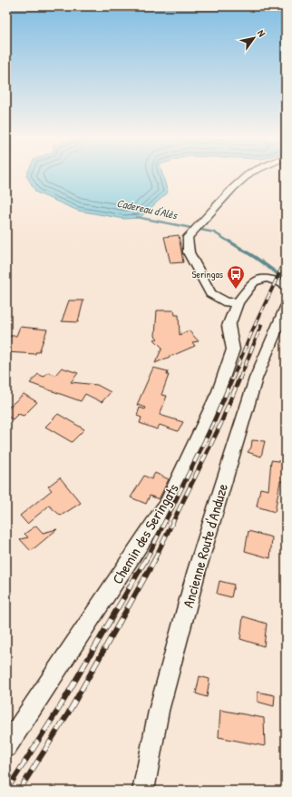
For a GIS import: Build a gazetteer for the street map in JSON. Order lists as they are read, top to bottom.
{
  "streets": {
    "street": ["Chemin des Seringats", "Ancienne Route d'Anduze"]
  },
  "water": ["Cadereau d'Alès"],
  "places": {
    "bus stop": ["Seringas"]
  },
  "north": "top right"
}
